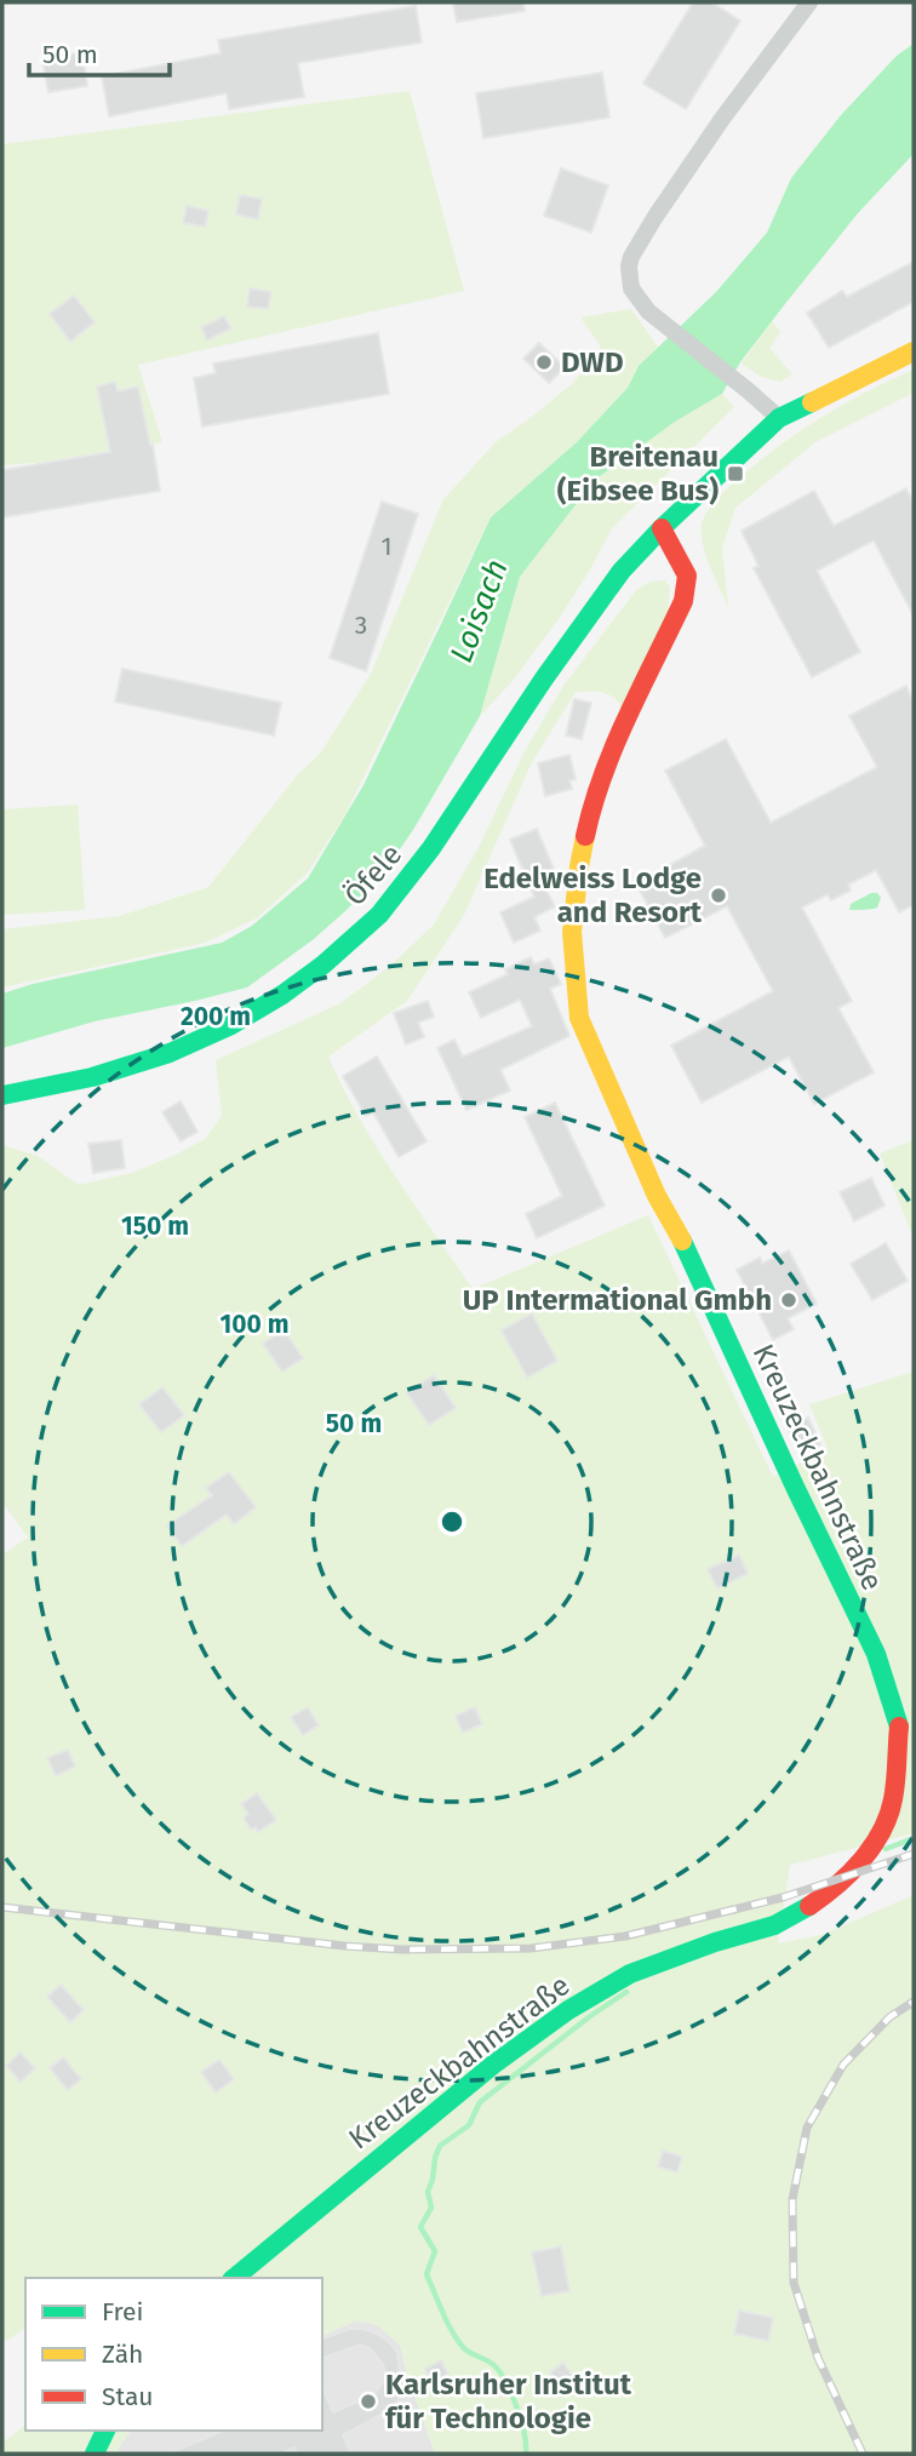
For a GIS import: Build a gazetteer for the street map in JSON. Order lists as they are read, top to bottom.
{
  "streets": {
    "street": ["Öfele", "Kreuzeckbahnstraße"]
  },
  "crossings": [
    ["Öfele", "Kreuzeckbahnstraße"]
  ],
  "water": ["Loisach"],
  "places": {
    "other": [
      "DWD",
      "Edelweiss Lodge and Resort",
      "UP Intermational Gmbh",
      "Karlsruher Institut für Technologie"
    ],
    "transit": ["Breitenau (Eibsee Bus)"]
  },
  "house_numbers": ["1", "3"],
  "legend": ["Frei", "Zäh", "Stau"],
  "scale_bar": "50 m",
  "rings": [
    "200 m",
    "150 m",
    "100 m",
    "50 m"
  ]
}
